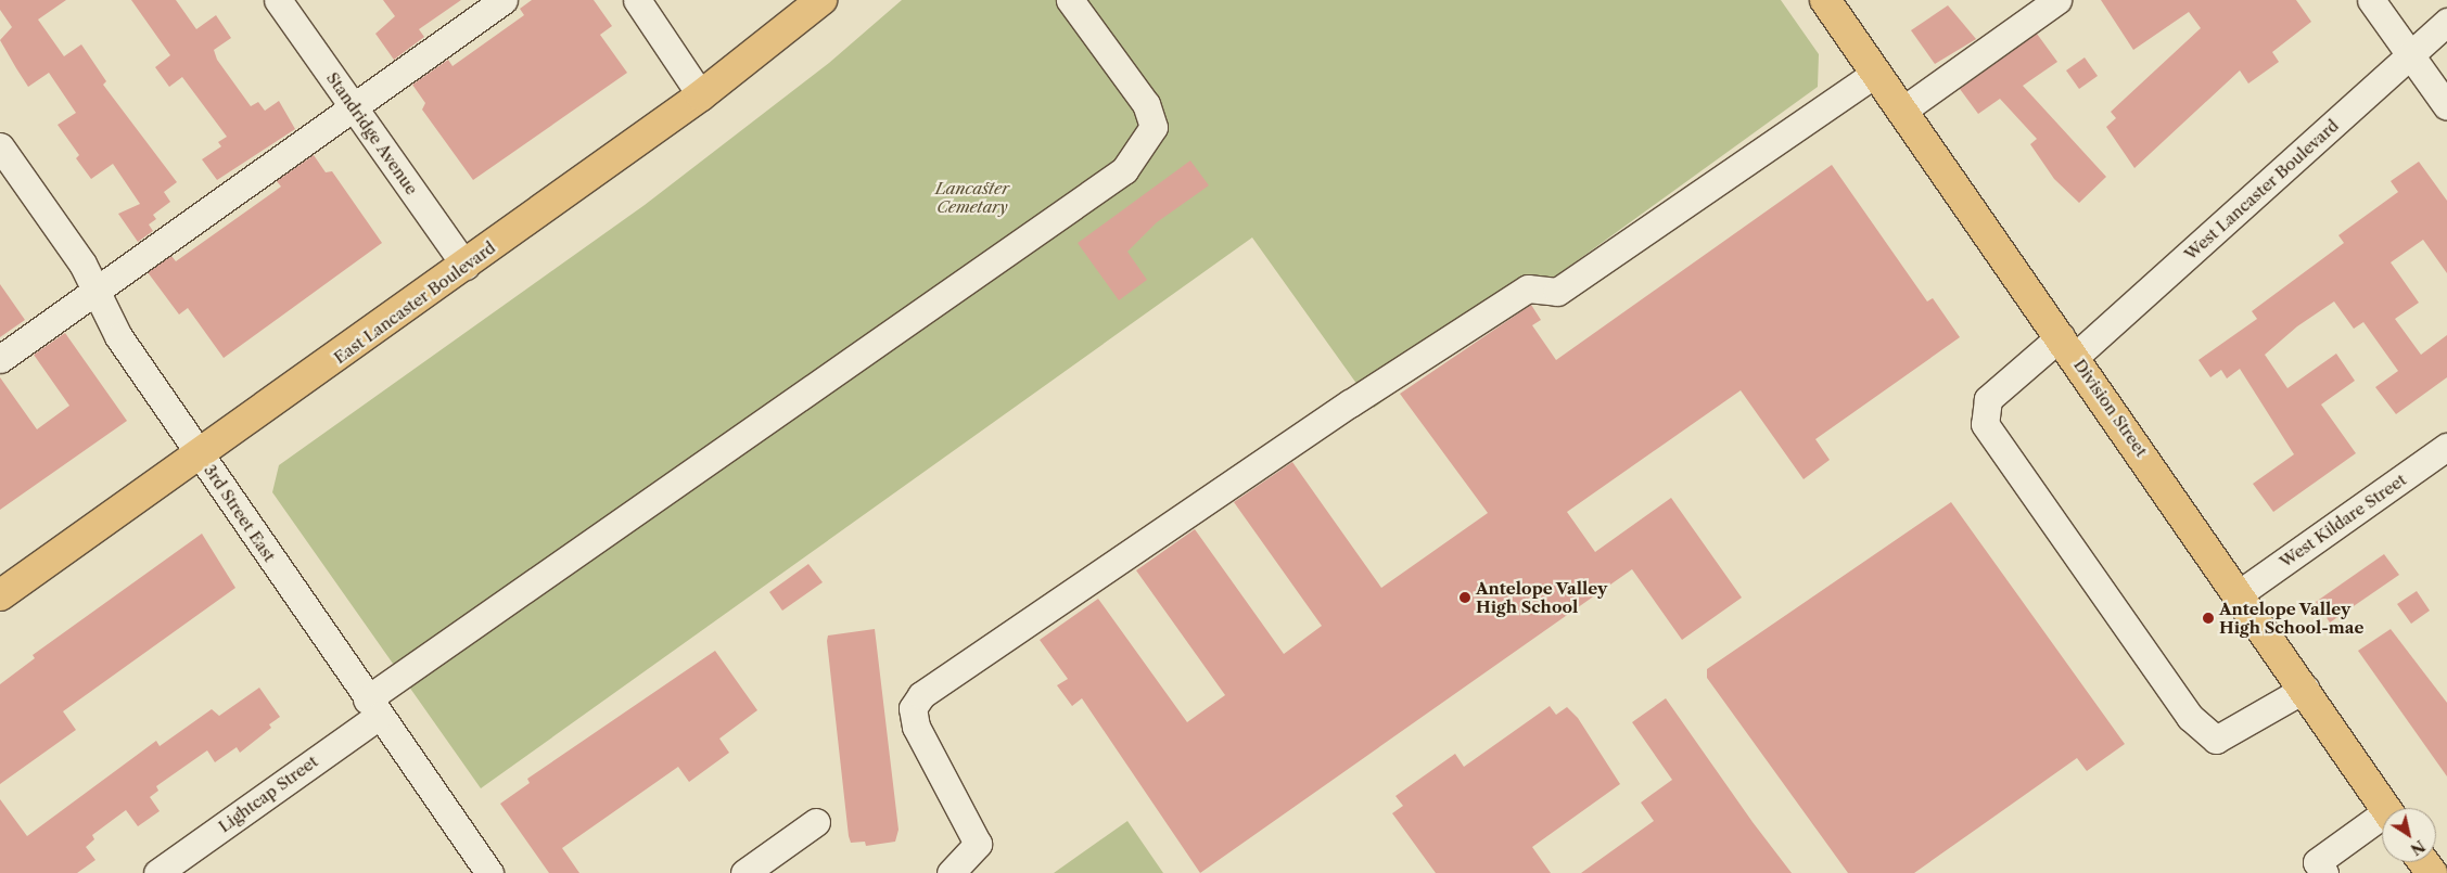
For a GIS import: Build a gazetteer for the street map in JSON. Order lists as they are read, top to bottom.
{
  "streets": {
    "main road": ["East Lancaster Boulevard", "Division Street"],
    "street": [
      "Standridge Avenue",
      "West Lancaster Boulevard",
      "3rd Street East",
      "West Kildare Street",
      "Lightcap Street"
    ]
  },
  "crossings": [
    ["Standridge Avenue", "East Lancaster Boulevard"],
    ["West Lancaster Boulevard", "Division Street"],
    ["East Lancaster Boulevard", "3rd Street East"],
    ["Division Street", "West Kildare Street"],
    ["3rd Street East", "Lightcap Street"]
  ],
  "parks": ["Lancaster Cemetary"],
  "places": ["Antelope Valley High School", "Antelope Valley High School-mae"],
  "north": "bottom right"
}
